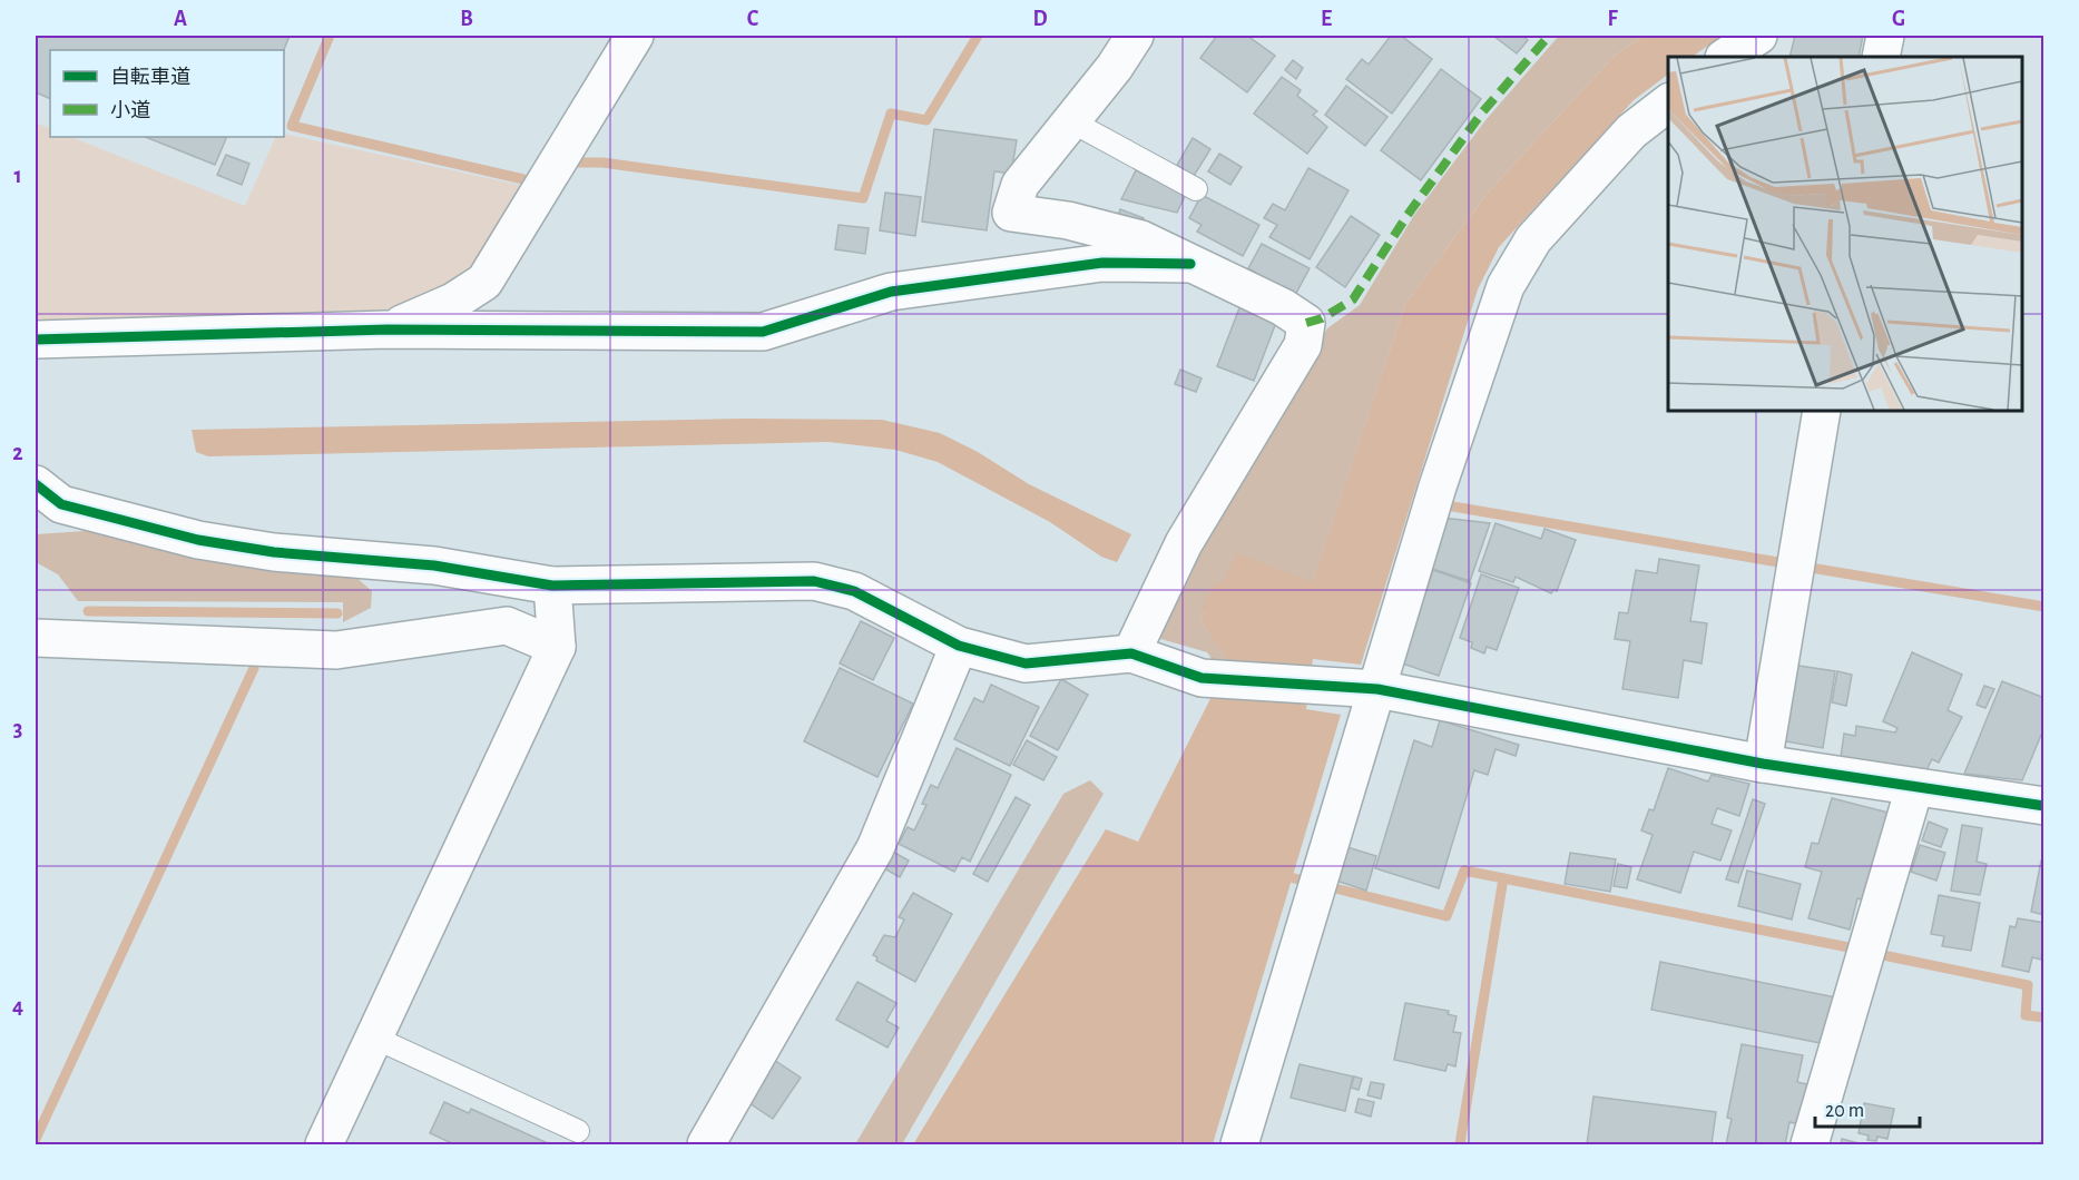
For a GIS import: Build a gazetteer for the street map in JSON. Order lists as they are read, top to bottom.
{
  "legend": ["自転車道", "小道"],
  "scale_bar": "20 m",
  "grid": {
    "columns": [
      "A",
      "B",
      "C",
      "D",
      "E",
      "F",
      "G"
    ],
    "rows": [
      "1",
      "2",
      "3",
      "4"
    ]
  }
}
